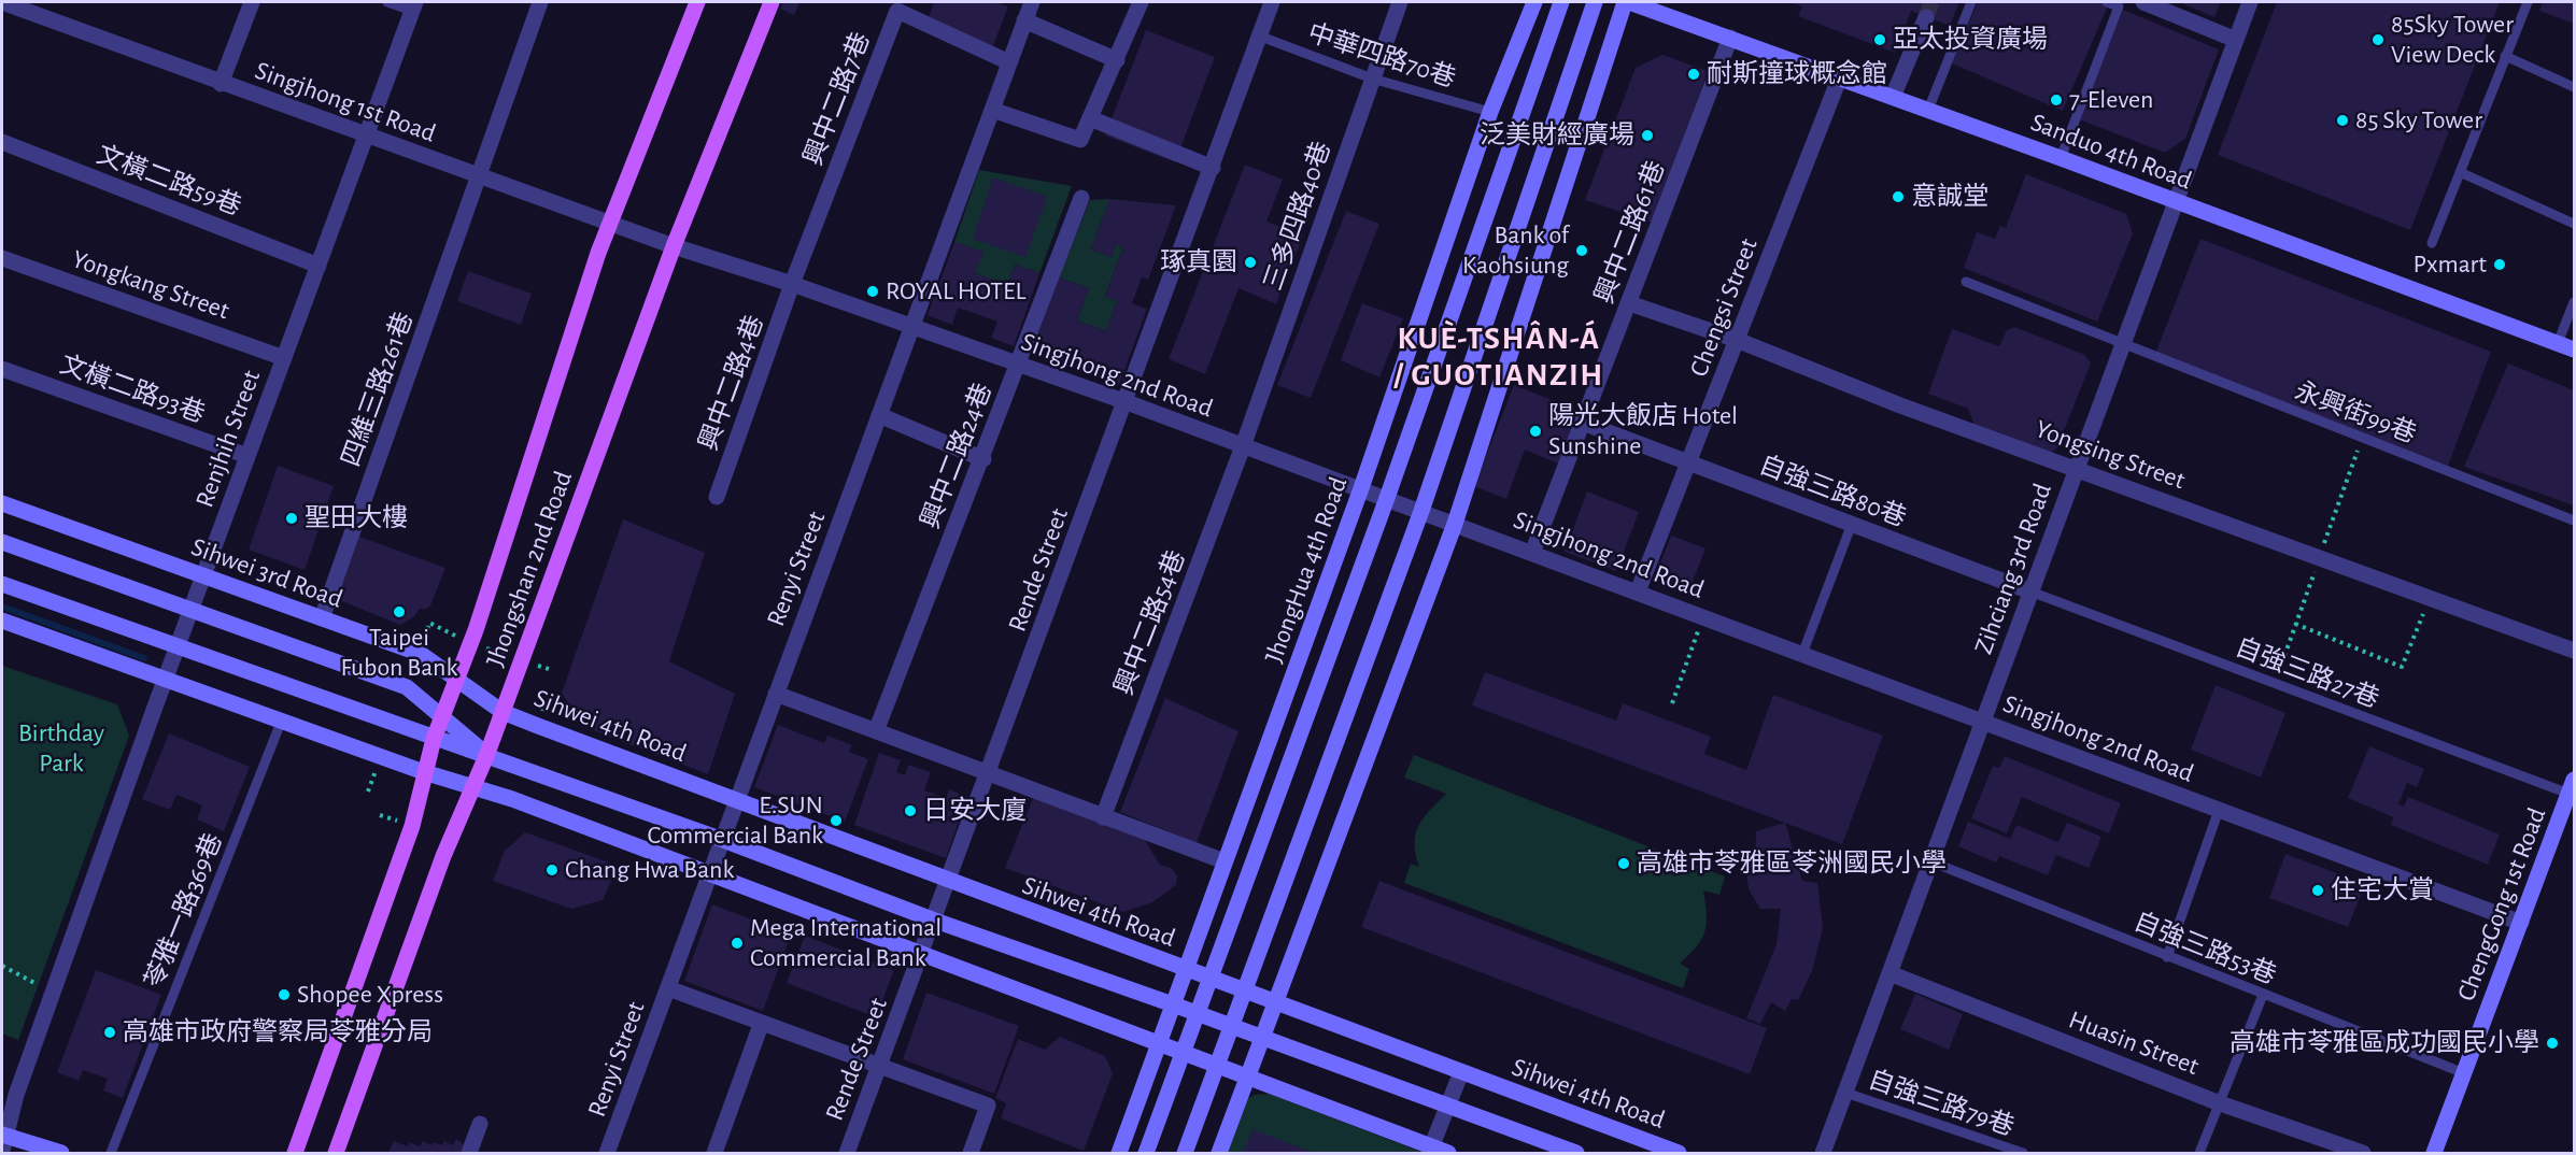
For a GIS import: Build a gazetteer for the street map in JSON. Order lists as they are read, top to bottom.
{
  "streets": {
    "main road": ["Jhongshan 2nd Road"],
    "street": [
      "興中二路7巷",
      "Singjhong 1st Road",
      "Sanduo 4th Road",
      "文橫二路59巷",
      "三多四路40巷",
      "興中二路61巷",
      "Yongkang Street",
      "Chengsi Street",
      "Singjhong 2nd Road",
      "興中二路4巷",
      "文橫二路93巷",
      "四維三路261巷",
      "Renjhih Street",
      "Yongsing Street",
      "興中二路24巷",
      "自強三路80巷",
      "Renyi Street",
      "Zihciang 3rd Road",
      "Rende Street",
      "JhongHua 4th Road",
      "Sihwei 3rd Road",
      "興中二路54巷",
      "Sihwei 4th Road",
      "ChengGong 1st Road",
      "Huasin Street"
    ],
    "lane": [
      "中華四路70巷",
      "永興街99巷",
      "自強三路27巷",
      "苓雅一路369巷",
      "自強三路53巷",
      "自強三路79巷"
    ]
  },
  "crossings": [
    ["中華四路70巷", "三多四路40巷"],
    ["中華四路70巷", "Rende Street"],
    ["中華四路70巷", "JhongHua 4th Road"],
    ["興中二路7巷", "Singjhong 2nd Road"],
    ["興中二路7巷", "興中二路4巷"],
    ["興中二路7巷", "Renyi Street"],
    ["Singjhong 1st Road", "Singjhong 2nd Road"],
    ["Singjhong 1st Road", "四維三路261巷"],
    ["Singjhong 1st Road", "Renjhih Street"],
    ["Singjhong 1st Road", "Jhongshan 2nd Road"],
    ["Sanduo 4th Road", "興中二路61巷"],
    ["Sanduo 4th Road", "Chengsi Street"],
    ["Sanduo 4th Road", "Zihciang 3rd Road"],
    ["文橫二路59巷", "Renjhih Street"],
    ["三多四路40巷", "Singjhong 2nd Road"],
    ["三多四路40巷", "興中二路54巷"],
    ["興中二路61巷", "Singjhong 2nd Road"],
    ["興中二路61巷", "Yongsing Street"],
    ["興中二路61巷", "自強三路80巷"],
    ["Yongkang Street", "Renjhih Street"],
    ["Chengsi Street", "Singjhong 2nd Road"],
    ["Chengsi Street", "Yongsing Street"],
    ["Chengsi Street", "自強三路80巷"],
    ["Singjhong 2nd Road", "興中二路4巷"],
    ["Singjhong 2nd Road", "興中二路24巷"],
    ["Singjhong 2nd Road", "Jhongshan 2nd Road"],
    ["Singjhong 2nd Road", "Renyi Street"],
    ["Singjhong 2nd Road", "Zihciang 3rd Road"],
    ["Singjhong 2nd Road", "Rende Street"],
    ["Singjhong 2nd Road", "JhongHua 4th Road"],
    ["Singjhong 2nd Road", "興中二路54巷"],
    ["Singjhong 2nd Road", "ChengGong 1st Road"],
    ["文橫二路93巷", "Renjhih Street"],
    ["四維三路261巷", "Sihwei 3rd Road"],
    ["永興街99巷", "Zihciang 3rd Road"],
    ["Renjhih Street", "Sihwei 3rd Road"],
    ["Yongsing Street", "Zihciang 3rd Road"],
    ["自強三路80巷", "Zihciang 3rd Road"],
    ["自強三路80巷", "自強三路27巷"],
    ["Jhongshan 2nd Road", "Sihwei 3rd Road"],
    ["Jhongshan 2nd Road", "Sihwei 4th Road"],
    ["Renyi Street", "Sihwei 4th Road"],
    ["Zihciang 3rd Road", "自強三路27巷"],
    ["Zihciang 3rd Road", "自強三路53巷"],
    ["Zihciang 3rd Road", "Huasin Street"],
    ["Zihciang 3rd Road", "自強三路79巷"],
    ["Rende Street", "Sihwei 4th Road"],
    ["JhongHua 4th Road", "Sihwei 4th Road"],
    ["Sihwei 3rd Road", "Sihwei 4th Road"],
    ["自強三路27巷", "ChengGong 1st Road"],
    ["ChengGong 1st Road", "自強三路53巷"]
  ],
  "districts": ["KUÈ-TSHÂN-Á / GUOTIANZIH"],
  "parks": ["Birthday Park"],
  "places": [
    "亞太投資廣場",
    "85Sky Tower View Deck",
    "耐斯撞球概念館",
    "7-Eleven",
    "85 Sky Tower",
    "泛美財經廣場",
    "意誠堂",
    "Bank of Kaohsiung",
    "琢真園",
    "Pxmart",
    "ROYAL HOTEL",
    "陽光大飯店 Hotel Sunshine",
    "聖田大樓",
    "Taipei Fubon Bank",
    "日安大廈",
    "E.SUN Commercial Bank",
    "高雄市苓雅區苓洲國民小學",
    "Chang Hwa Bank",
    "住宅大賞",
    "Mega International Commercial Bank",
    "Shopee Xpress",
    "高雄市政府警察局苓雅分局",
    "高雄市苓雅區成功國民小學"
  ]
}
